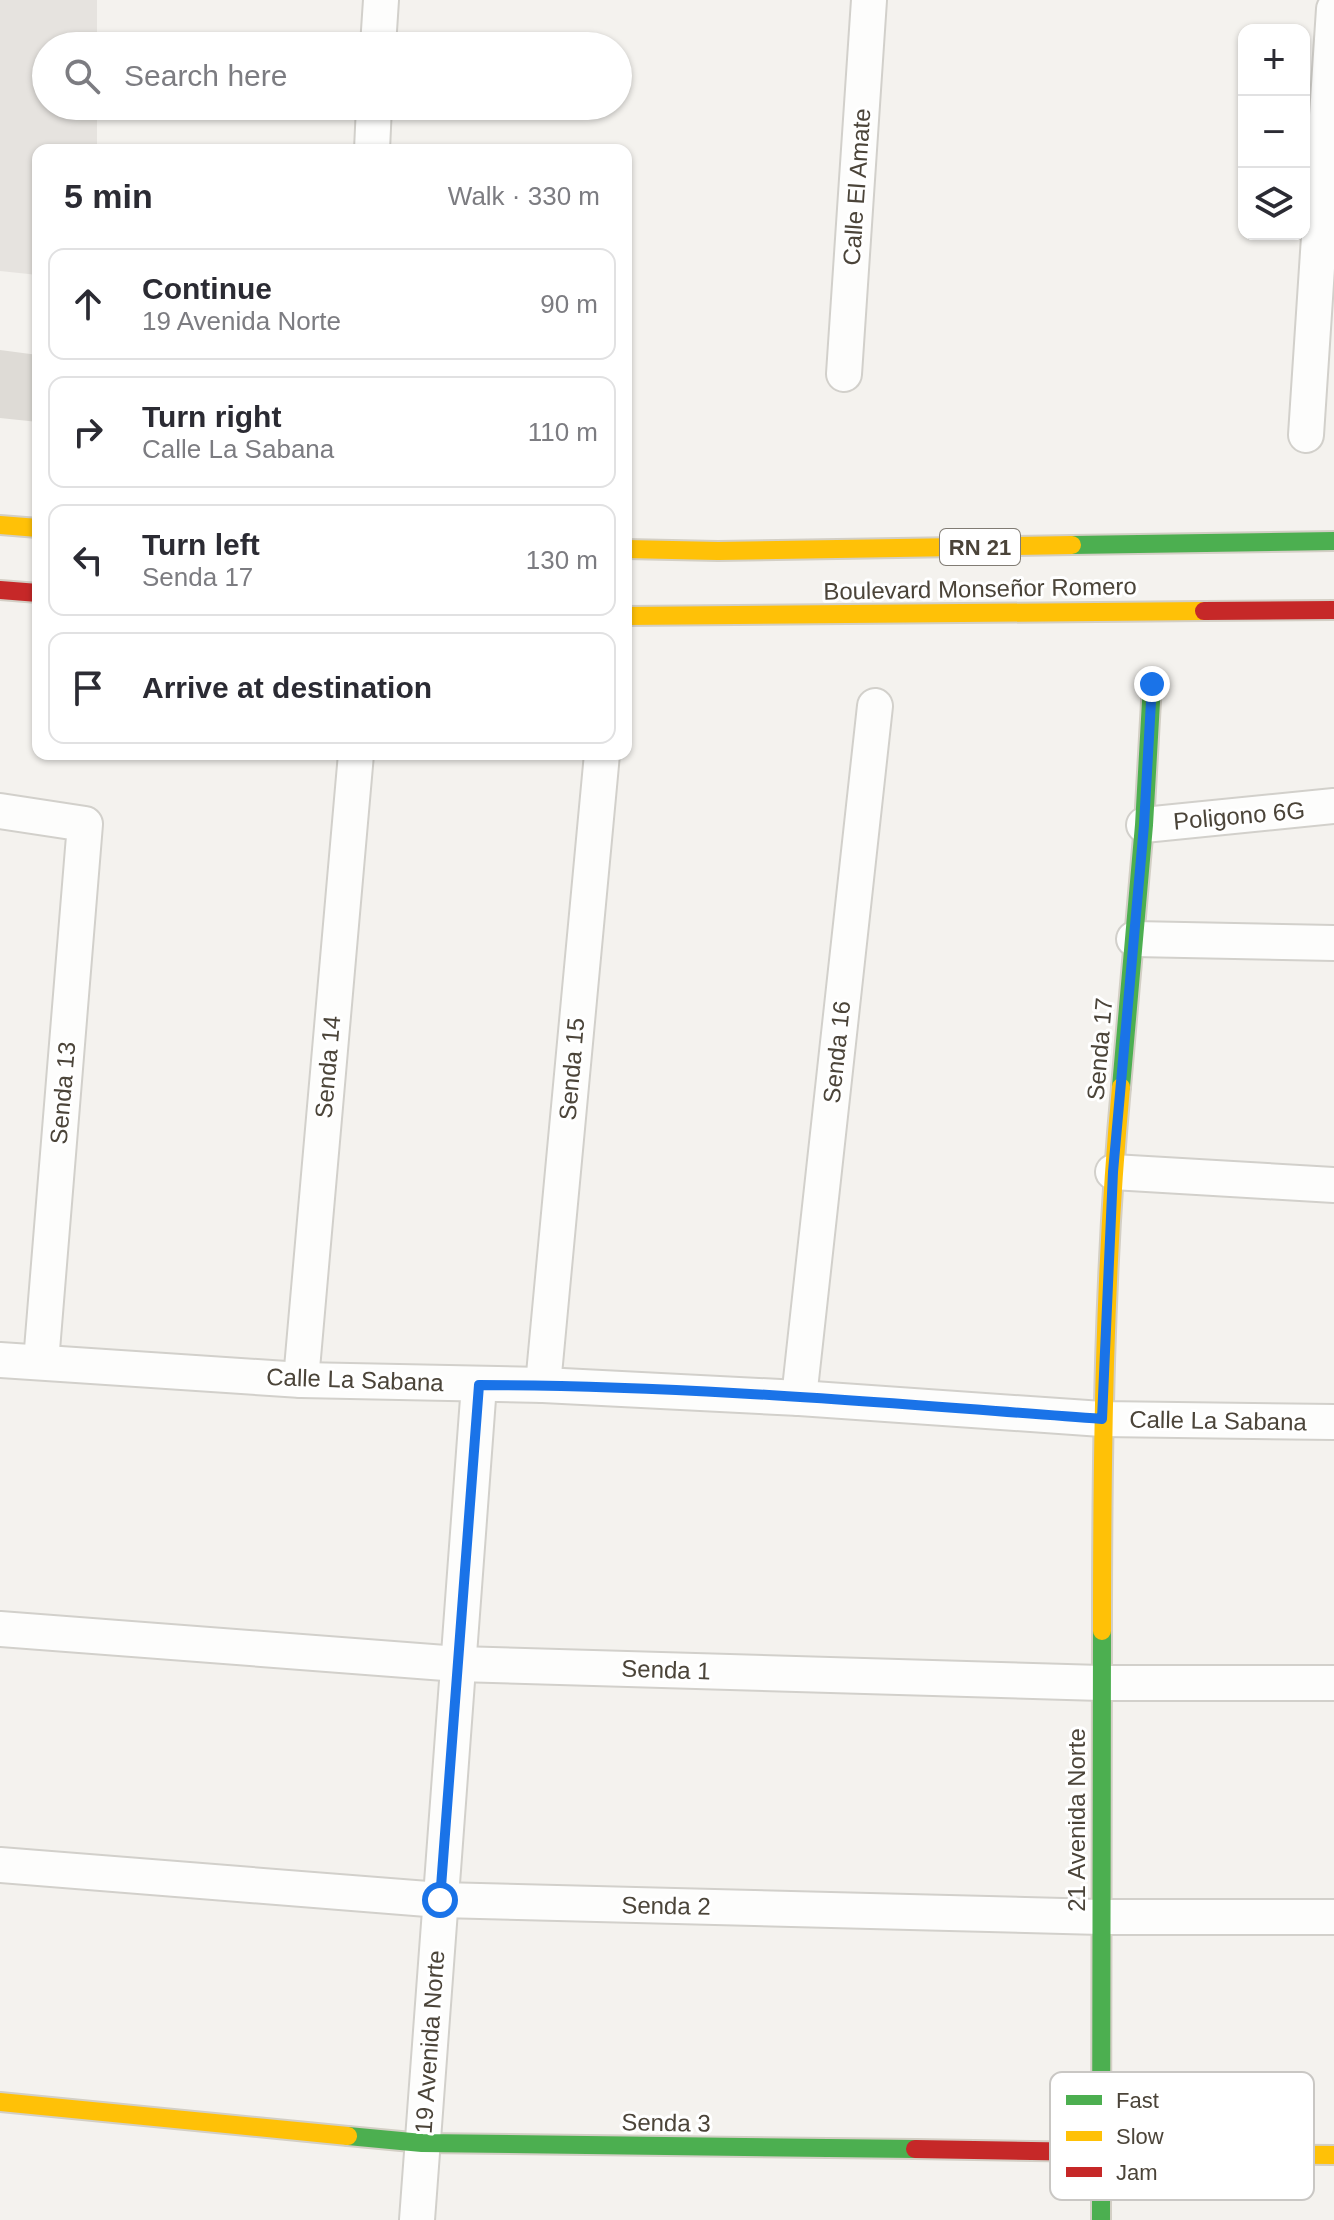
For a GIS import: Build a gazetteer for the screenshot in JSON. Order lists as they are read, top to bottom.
{
  "streets": {
    "main road": [
      "RN 21",
      "Boulevard Monseñor Romero",
      "Senda 17",
      "21 Avenida Norte",
      "Senda 3"
    ],
    "street": [
      "Calle El Amate",
      "Poligono 6G",
      "Senda 16",
      "Senda 14",
      "Senda 15",
      "Senda 13",
      "Calle La Sabana",
      "Senda 1",
      "Senda 2",
      "19 Avenida Norte"
    ]
  },
  "crossings": [
    ["Poligono 6G", "Senda 17"],
    ["Senda 17", "Calle La Sabana"],
    ["Senda 17", "21 Avenida Norte"],
    ["Senda 16", "Calle La Sabana"],
    ["Senda 14", "Calle La Sabana"],
    ["Senda 15", "Calle La Sabana"],
    ["Senda 13", "Calle La Sabana"],
    ["Calle La Sabana", "21 Avenida Norte"],
    ["Calle La Sabana", "19 Avenida Norte"],
    ["Senda 1", "21 Avenida Norte"],
    ["Senda 1", "19 Avenida Norte"],
    ["21 Avenida Norte", "Senda 2"],
    ["Senda 2", "19 Avenida Norte"],
    ["19 Avenida Norte", "Senda 3"]
  ],
  "legend": ["Fast", "Slow", "Jam"],
  "page": {
    "map_buttons": ["+", "−"],
    "search": "Search here",
    "heading": ["5 min", "Walk · 330 m"],
    "list": [
      ["Continue", "19 Avenida Norte", "90 m"],
      ["Turn right", "Calle La Sabana", "110 m"],
      ["Turn left", "Senda 17", "130 m"],
      "Arrive at destination"
    ]
  }
}
